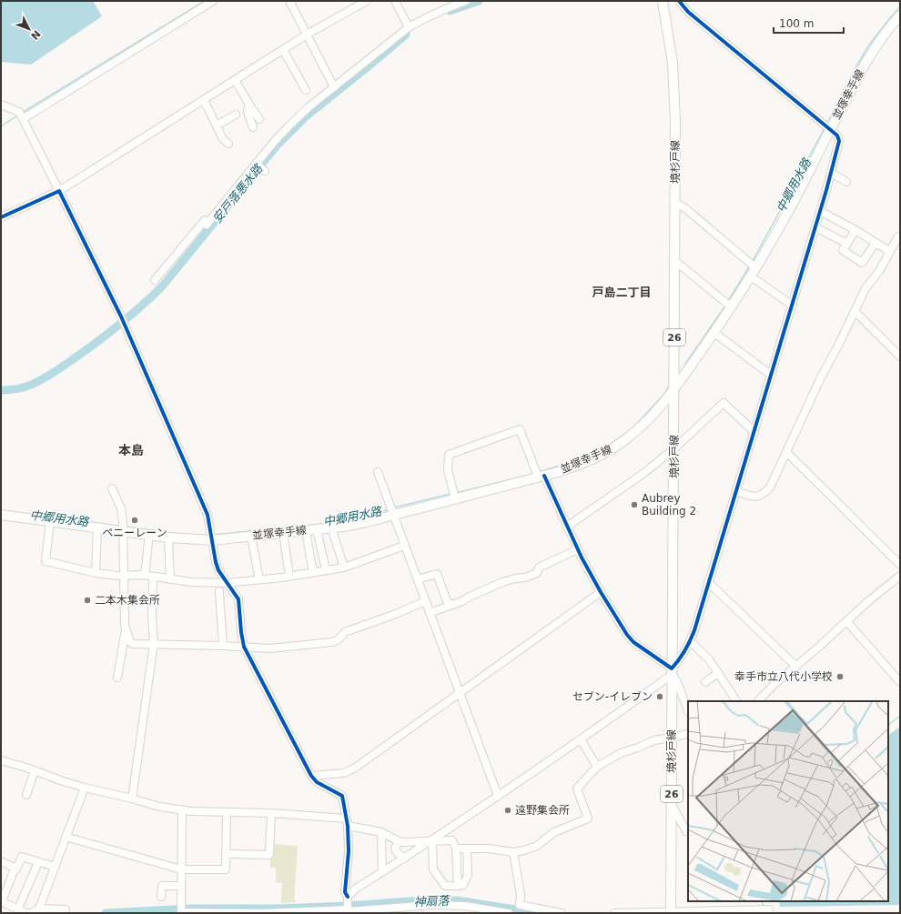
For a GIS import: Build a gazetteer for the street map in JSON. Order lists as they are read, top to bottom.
{
  "streets": {
    "main road": ["並塚幸手線", "境杉戸線", "26"]
  },
  "crossings": [
    ["並塚幸手線", "境杉戸線"]
  ],
  "districts": ["戸島二丁目", "本島"],
  "water": ["中郷用水路", "安戸落悪水路", "神扇落"],
  "places": [
    "Aubrey Building 2",
    "ペニーレーン",
    "二本木集会所",
    "幸手市立八代小学校",
    "セブン-イレブン",
    "遠野集会所"
  ],
  "scale_bar": "100 m",
  "north": "bottom right"
}
